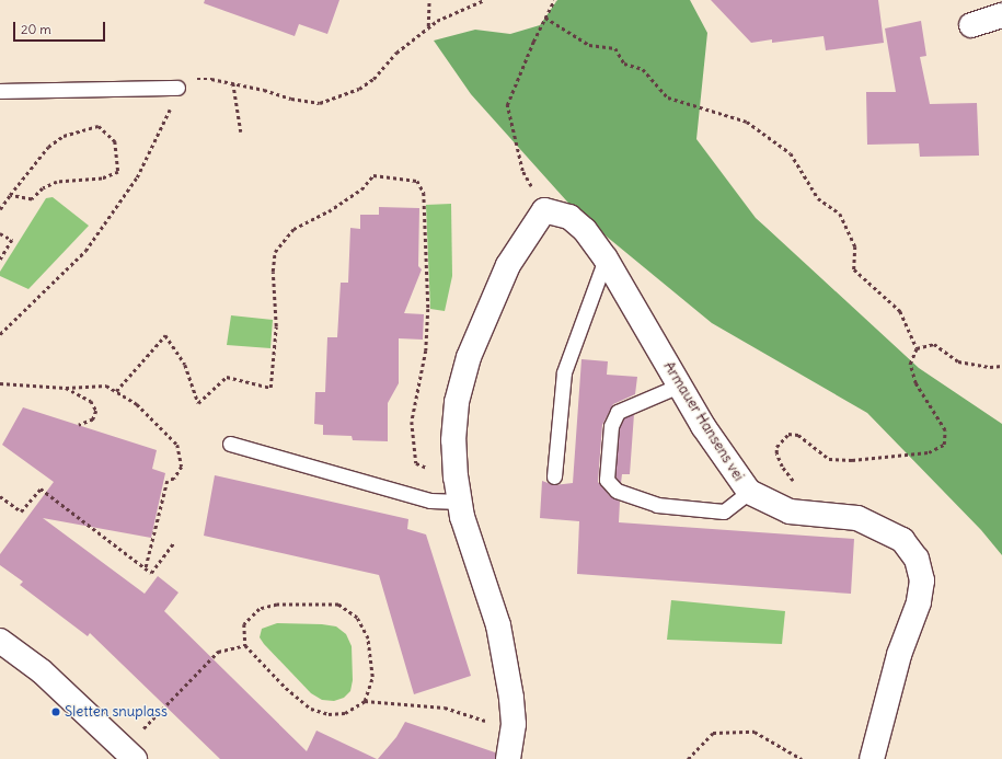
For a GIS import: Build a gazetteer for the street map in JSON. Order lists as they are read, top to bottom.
{
  "streets": {
    "street": ["Armauer Hansens vei"]
  },
  "places": ["Sletten snuplass"],
  "scale_bar": "20 m"
}
